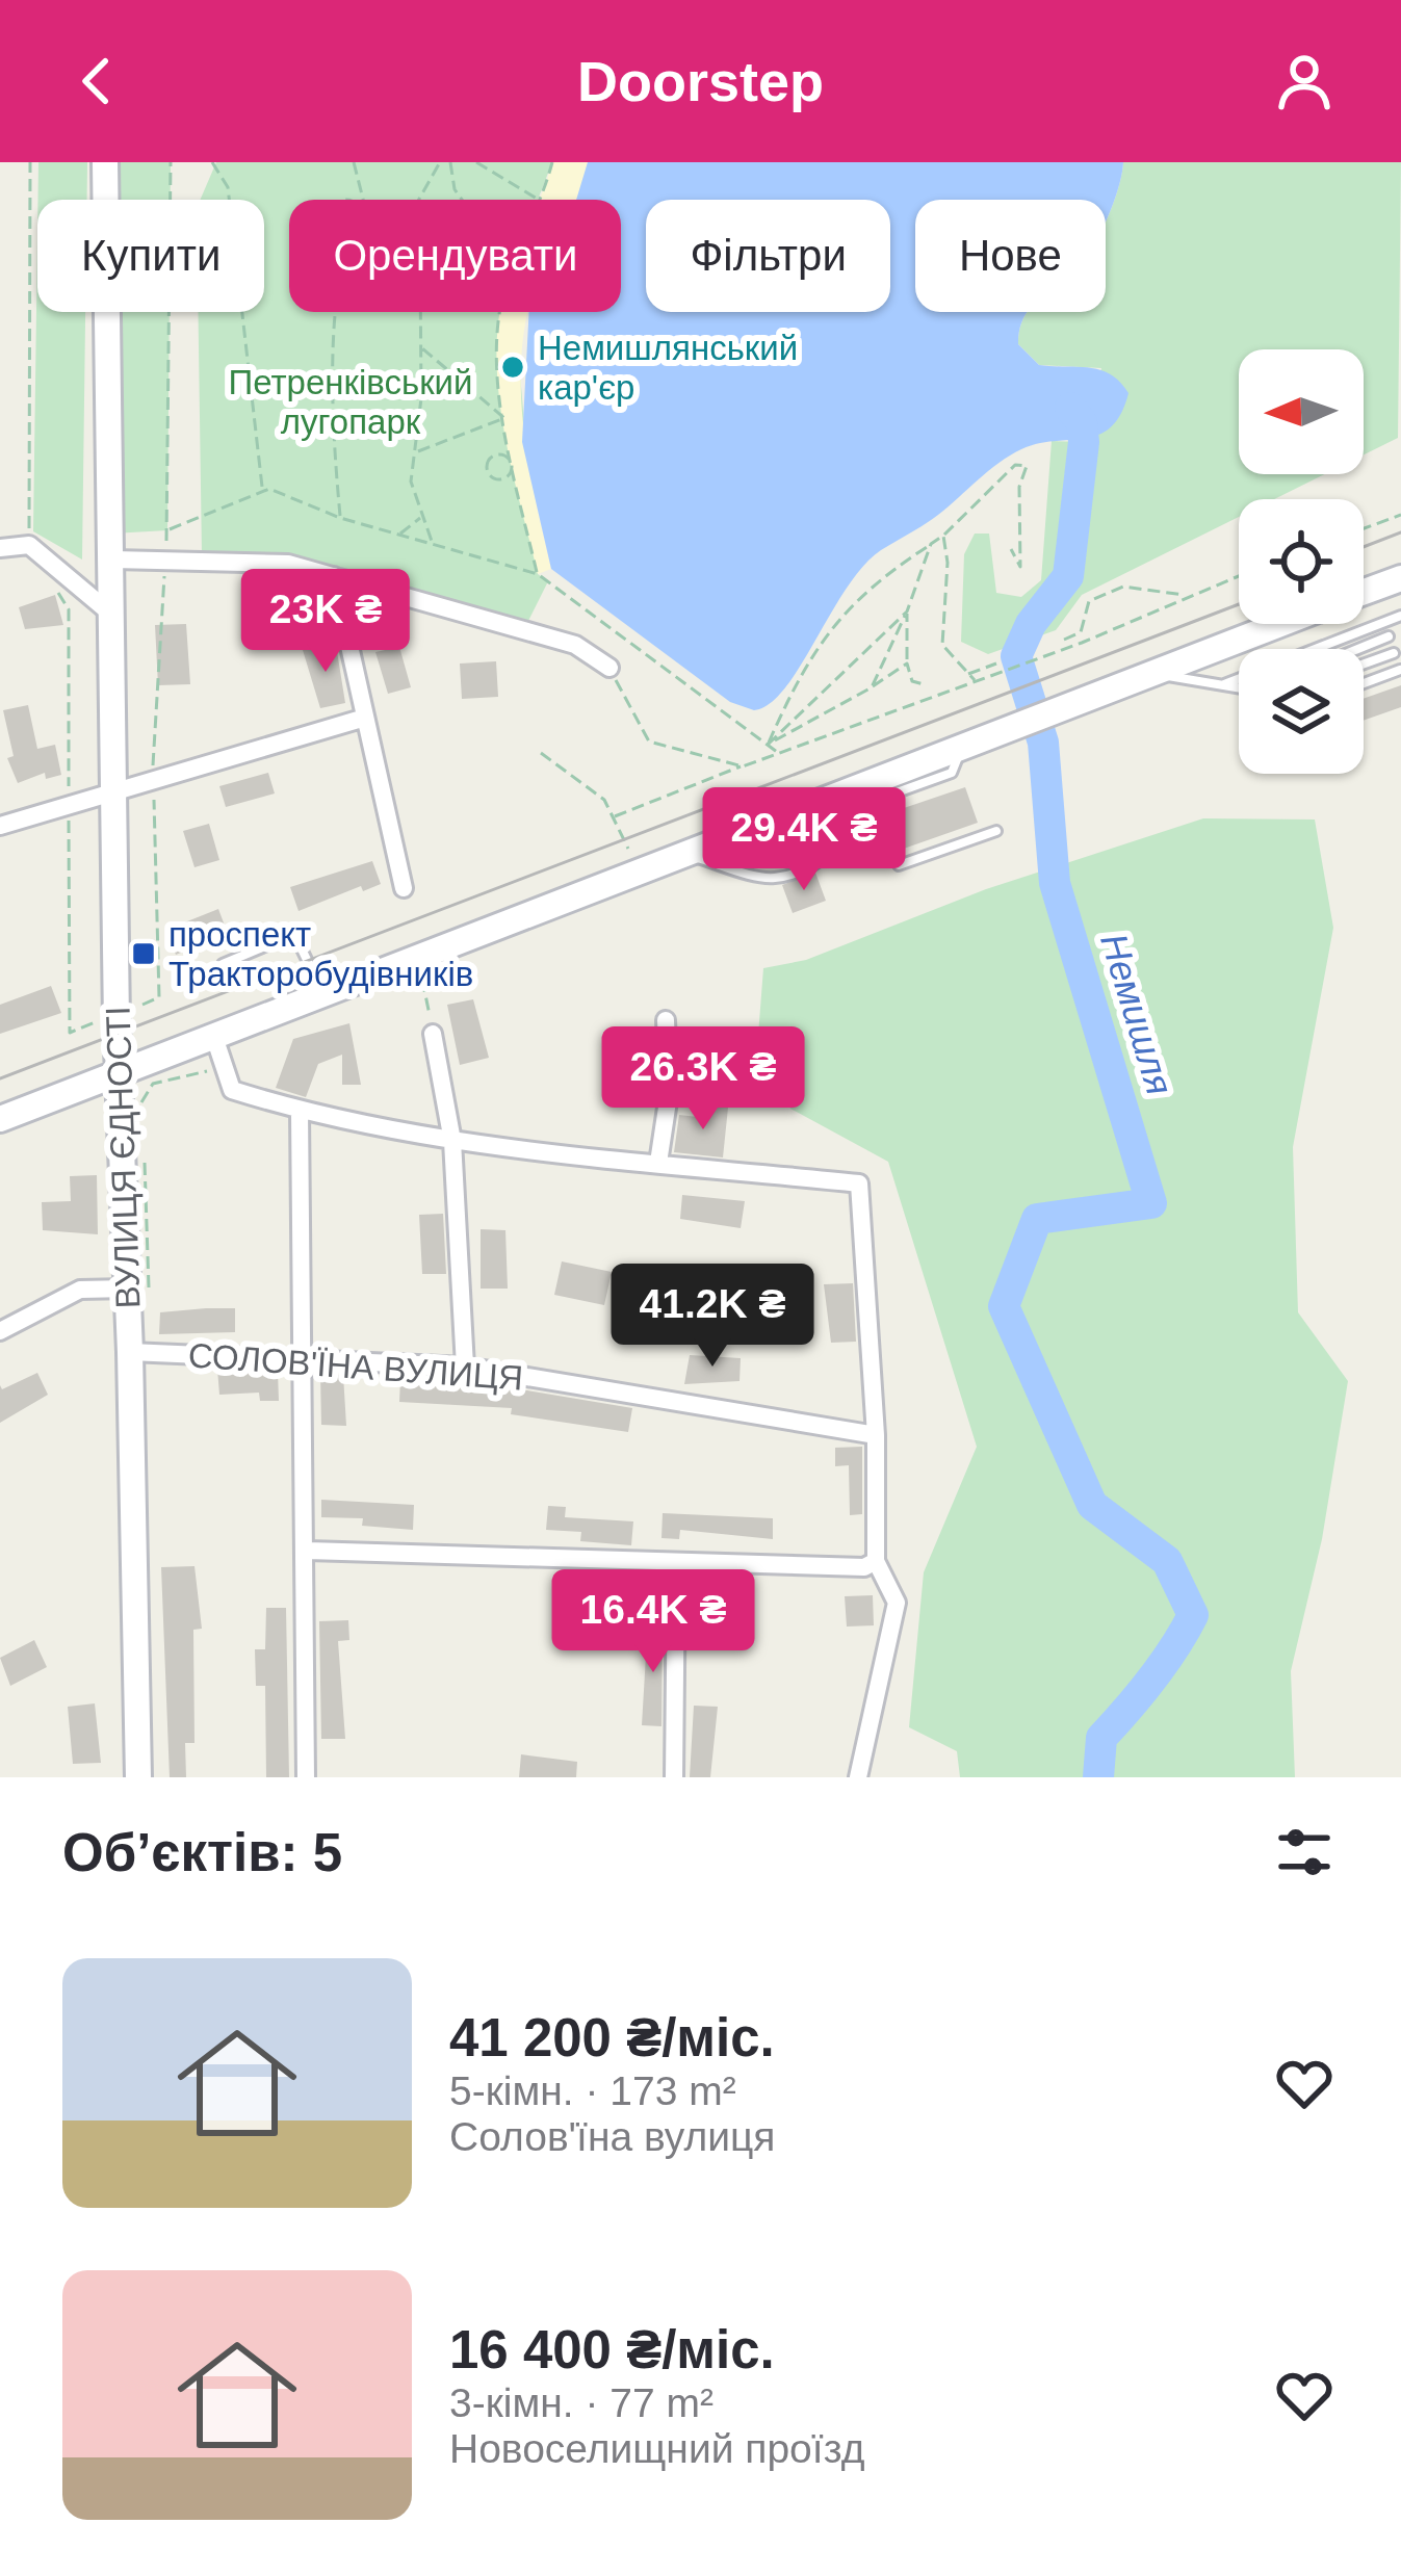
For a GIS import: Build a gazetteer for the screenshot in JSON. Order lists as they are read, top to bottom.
{
  "streets": {
    "main road": ["ВУЛИЦЯ ЄДНОСТІ"],
    "street": ["СОЛОВ'ЇНА ВУЛИЦЯ"]
  },
  "crossings": [
    ["ВУЛИЦЯ ЄДНОСТІ", "СОЛОВ'ЇНА ВУЛИЦЯ"]
  ],
  "water": ["Немишля"],
  "parks": ["Петренківський лугопарк"],
  "places": {
    "other": ["Немишлянський кар'єр"],
    "transit": ["проспект Тракторобудівників"]
  },
  "north": "left",
  "page": {
    "header": "Doorstep",
    "chip": [
      "Купити",
      "Орендувати",
      "Фільтри",
      "Нове"
    ],
    "price": [
      "23K ₴",
      "29.4K ₴",
      "26.3K ₴",
      "41.2K ₴",
      "16.4K ₴"
    ],
    "heading": "Об’єктів: 5",
    "list": [
      {
        "name": "41 200 ₴/міс.",
        "note": "5-кімн. · 173 m² · Солов'їна вулиця"
      },
      {
        "name": "16 400 ₴/міс.",
        "note": "3-кімн. · 77 m² · Новоселищний проїзд"
      }
    ]
  }
}
